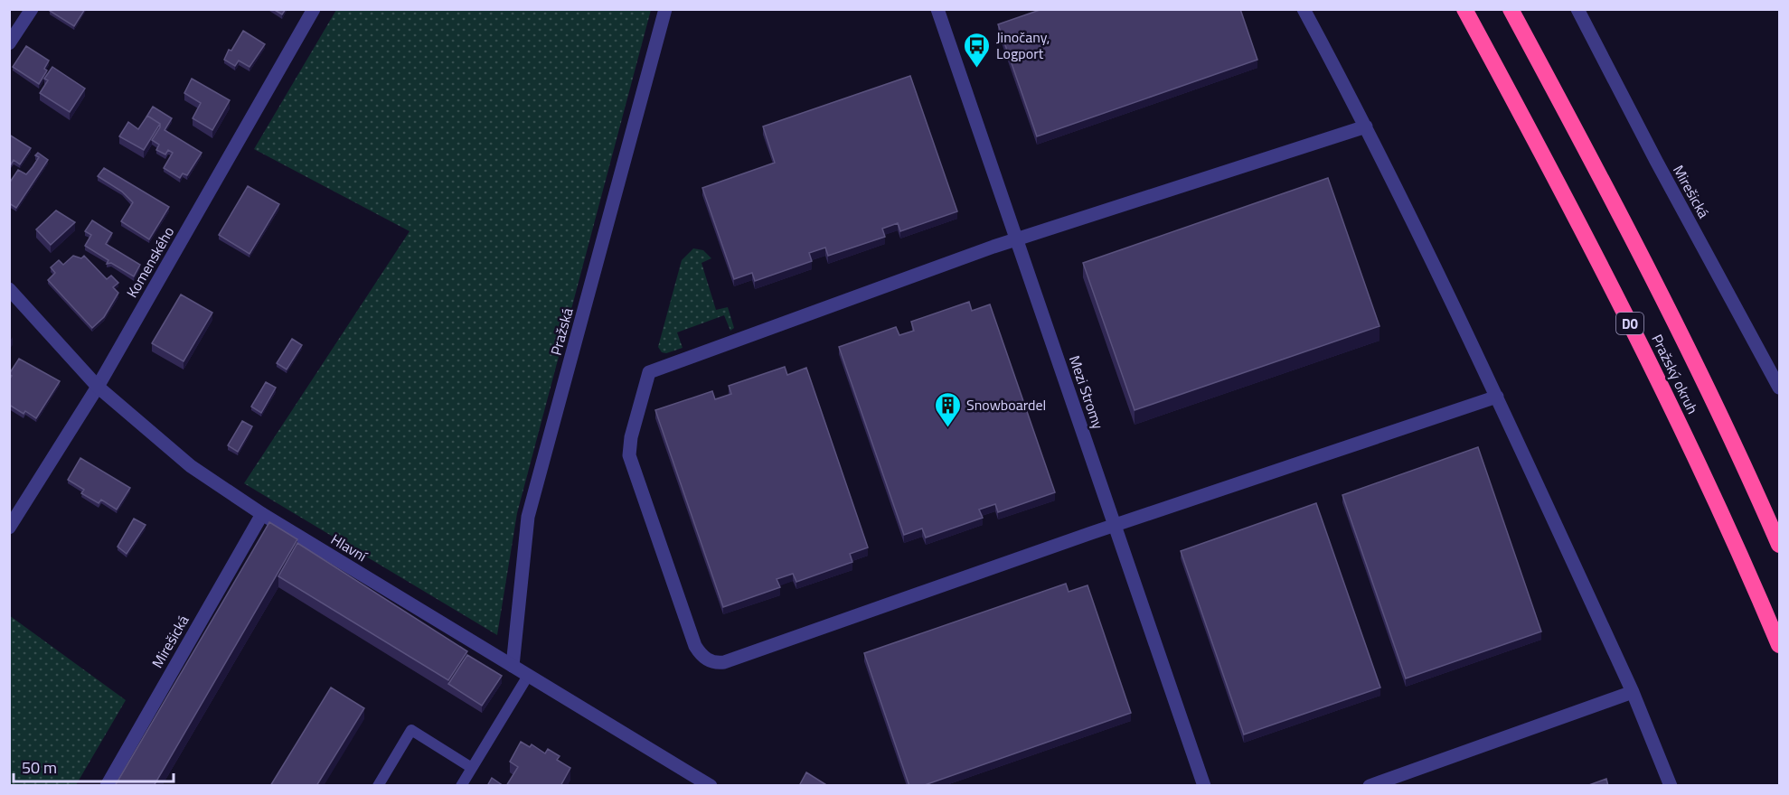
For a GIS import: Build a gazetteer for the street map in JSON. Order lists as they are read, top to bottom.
{
  "streets": {
    "highway": ["D0", "Pražský okruh"],
    "street": [
      "Mirešická",
      "Komenského",
      "Pražská",
      "Mezi Stromy",
      "Hlavní"
    ]
  },
  "crossings": [
    ["Mirešická", "Hlavní"],
    ["Komenského", "Hlavní"],
    ["Pražská", "Hlavní"]
  ],
  "places": {
    "bus stop": ["Jinočany, Logport"],
    "building": ["Snowboardel"]
  },
  "scale_bar": "50 m"
}
